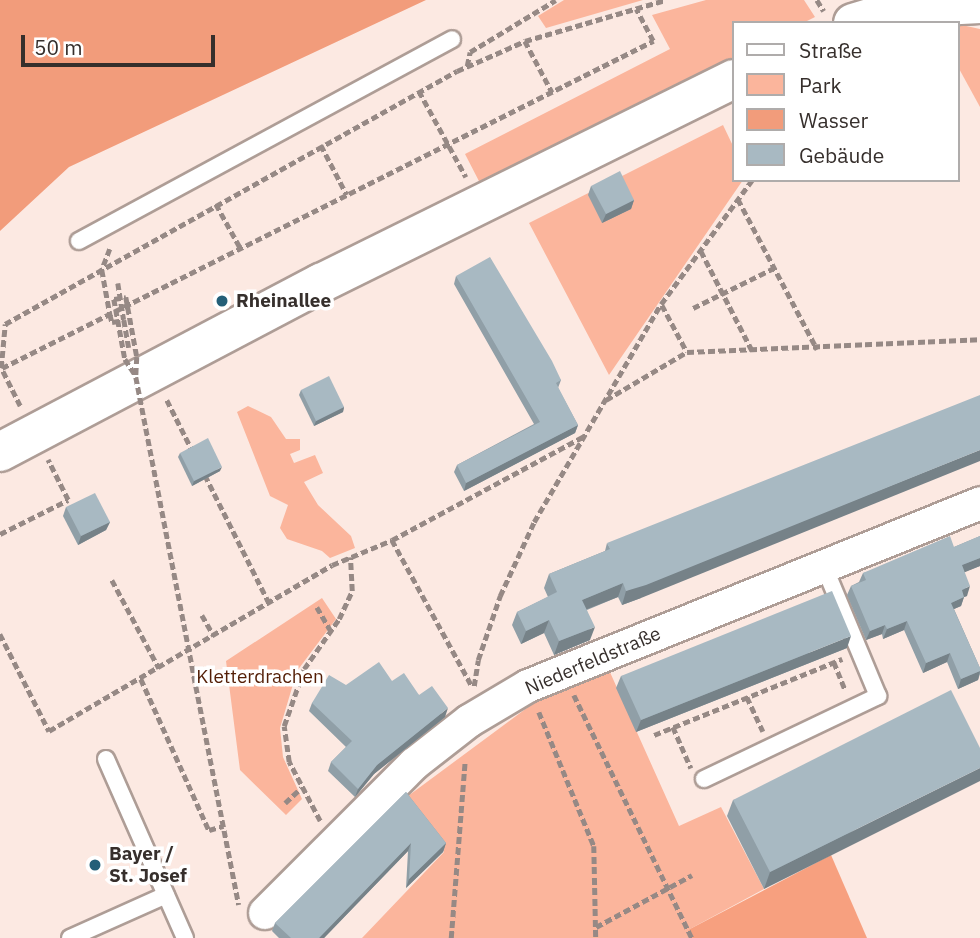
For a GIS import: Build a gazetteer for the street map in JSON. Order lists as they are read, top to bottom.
{
  "streets": {
    "street": ["Niederfeldstraße"]
  },
  "parks": ["Kletterdrachen"],
  "places": ["Rheinallee", "Bayer / St. Josef"],
  "legend": [
    "Straße",
    "Park",
    "Wasser",
    "Gebäude"
  ],
  "scale_bar": "50 m"
}
